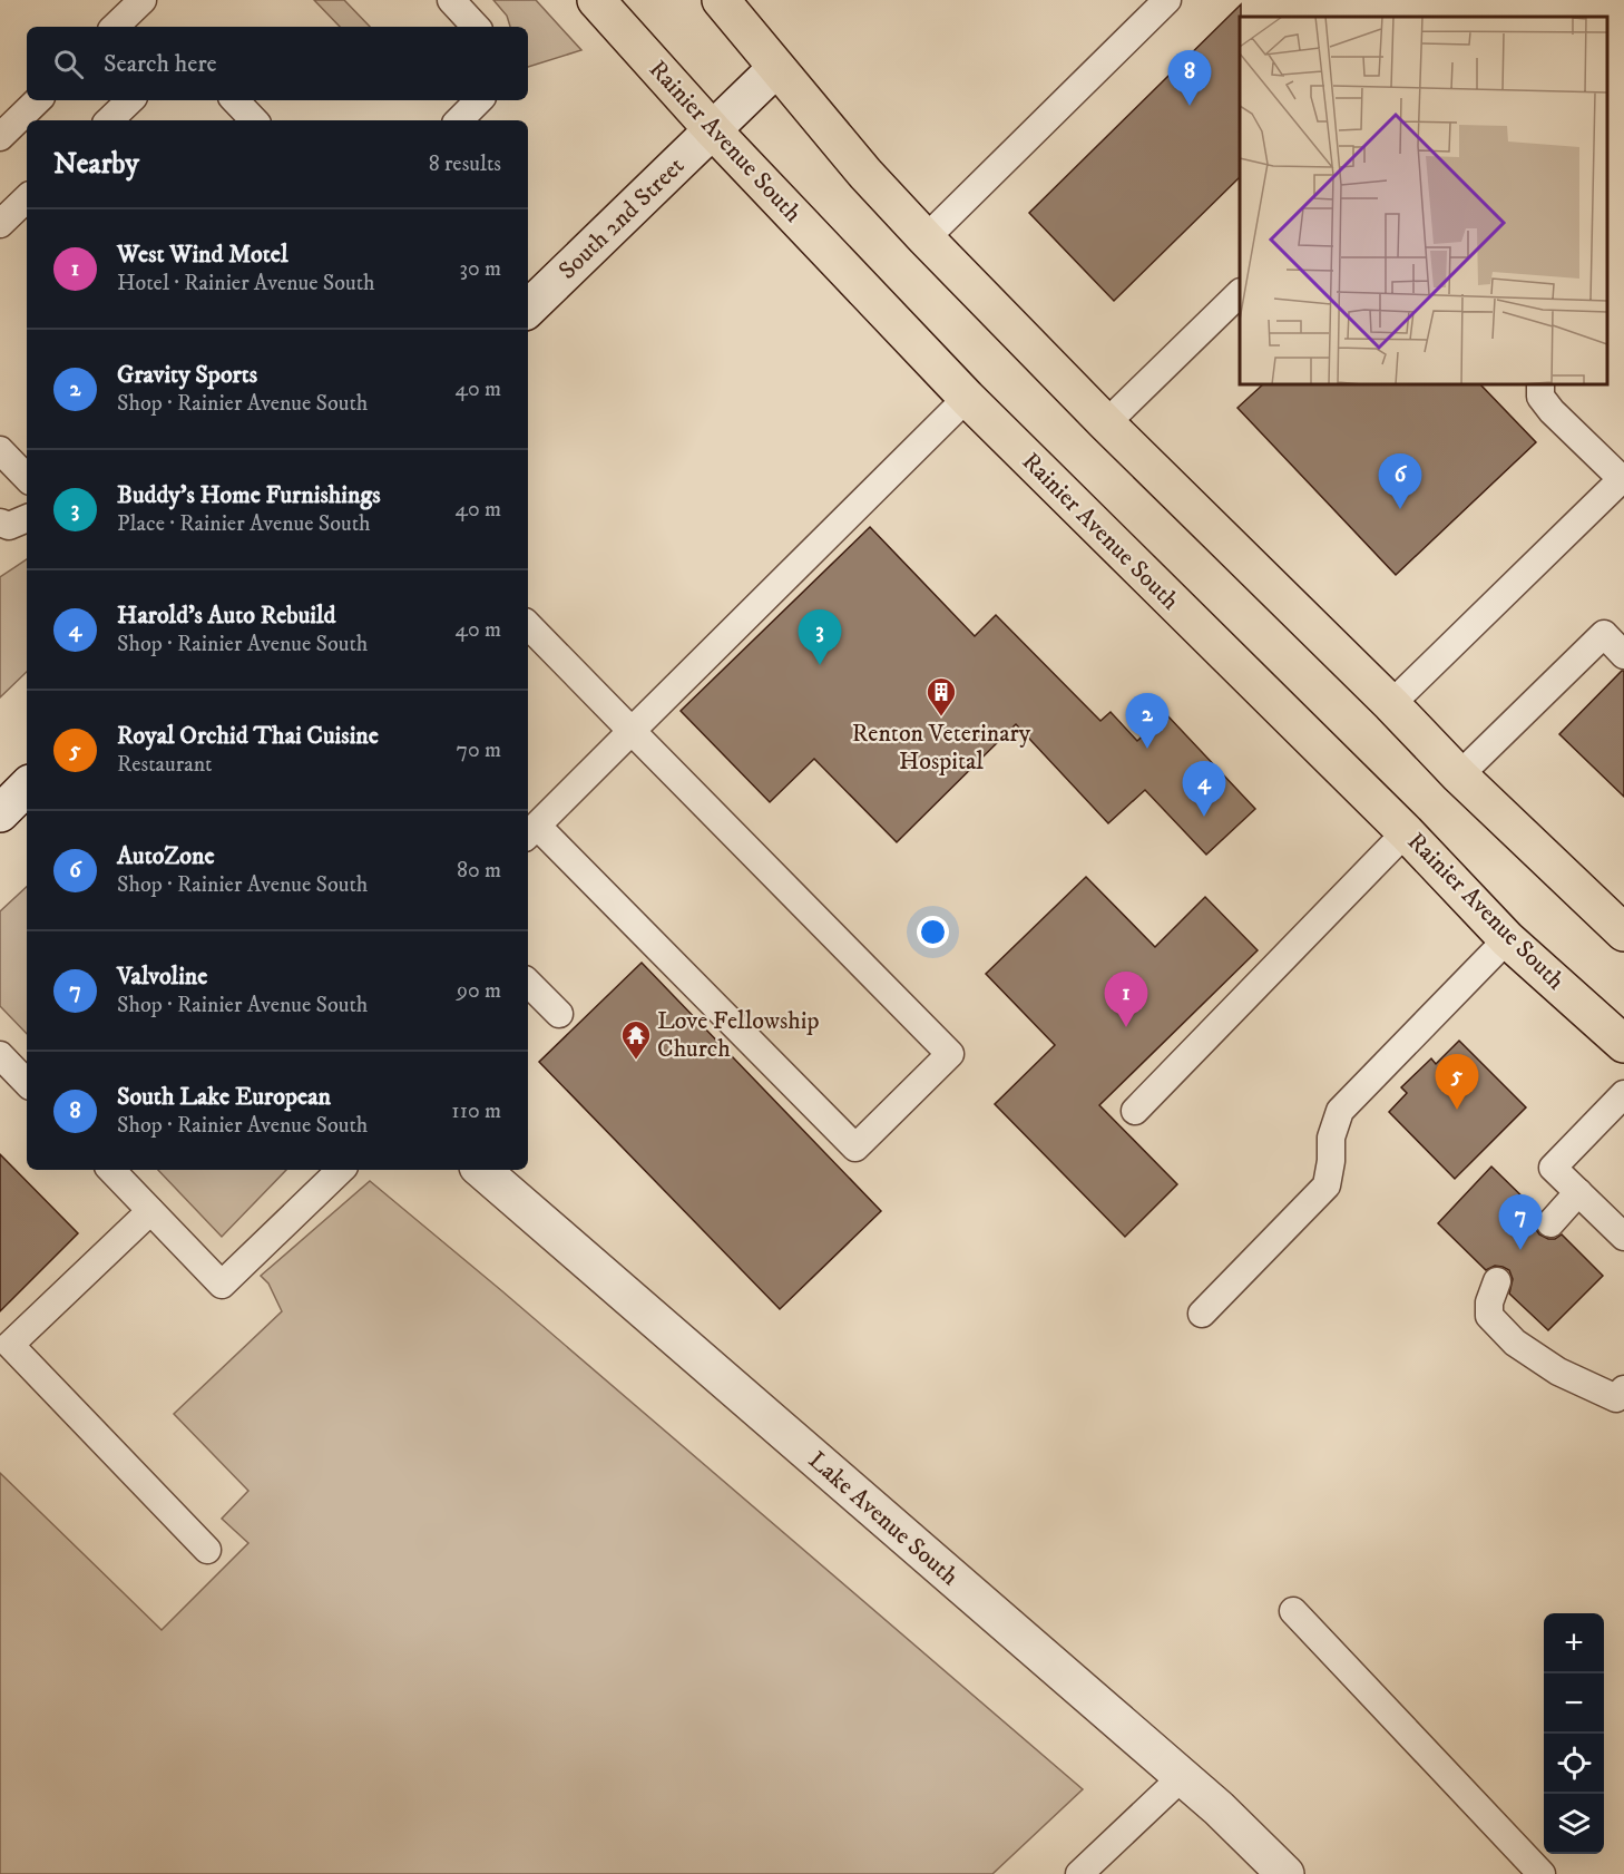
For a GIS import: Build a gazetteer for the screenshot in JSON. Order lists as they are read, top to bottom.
{
  "streets": {
    "main road": ["Rainier Avenue South"],
    "street": ["South 2nd Street", "Lake Avenue South"]
  },
  "crossings": [
    ["Rainier Avenue South", "South 2nd Street"]
  ],
  "places": {
    "building": ["Renton Veterinary Hospital"],
    "temple": ["Love Fellowship Church"]
  },
  "page": {
    "search": "Search here",
    "pins": [
      "8",
      "6",
      "3",
      "2",
      "4",
      "1",
      "5",
      "7"
    ],
    "heading": ["Nearby", "8 results"],
    "list": [
      {
        "mark": "1",
        "name": "West Wind Motel",
        "note": "Hotel · Rainier Avenue South",
        "value": "30 m"
      },
      {
        "mark": "2",
        "name": "Gravity Sports",
        "note": "Shop · Rainier Avenue South",
        "value": "40 m"
      },
      {
        "mark": "3",
        "name": "Buddy's Home Furnishings",
        "note": "Place · Rainier Avenue South",
        "value": "40 m"
      },
      {
        "mark": "4",
        "name": "Harold's Auto Rebuild",
        "note": "Shop · Rainier Avenue South",
        "value": "40 m"
      },
      {
        "mark": "5",
        "name": "Royal Orchid Thai Cuisine",
        "note": "Restaurant",
        "value": "70 m"
      },
      {
        "mark": "6",
        "name": "AutoZone",
        "note": "Shop · Rainier Avenue South",
        "value": "80 m"
      },
      {
        "mark": "7",
        "name": "Valvoline",
        "note": "Shop · Rainier Avenue South",
        "value": "90 m"
      },
      {
        "mark": "8",
        "name": "South Lake European",
        "note": "Shop · Rainier Avenue South",
        "value": "110 m"
      }
    ],
    "map_buttons": ["+", "−"]
  }
}
